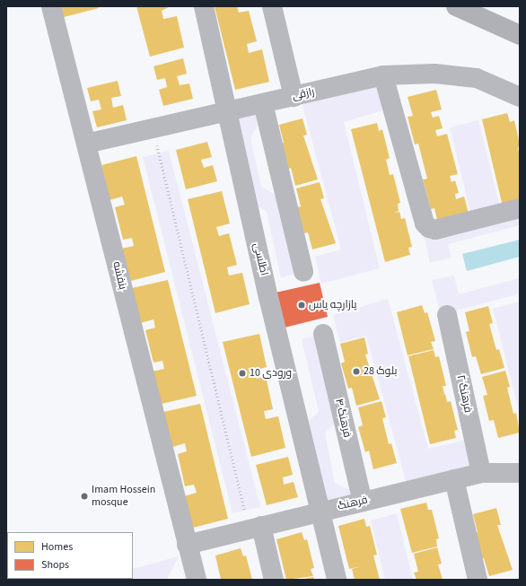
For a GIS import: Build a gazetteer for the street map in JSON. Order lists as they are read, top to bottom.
{
  "streets": {
    "street": [
      "رازقی",
      "اطلسی",
      "بنفشه",
      "فرهنگ ۲",
      "فرهنگ ۴",
      "فرهنگ"
    ]
  },
  "crossings": [
    ["رازقی", "اطلسی"],
    ["رازقی", "بنفشه"],
    ["اطلسی", "فرهنگ"],
    ["بنفشه", "فرهنگ"],
    ["فرهنگ ۲", "فرهنگ"],
    ["فرهنگ ۴", "فرهنگ"]
  ],
  "places": [
    "یازارچه یاس",
    "بلوک 28",
    "ورودی 10",
    "Imam Hossein mosque"
  ],
  "legend": ["Homes", "Shops"]
}
